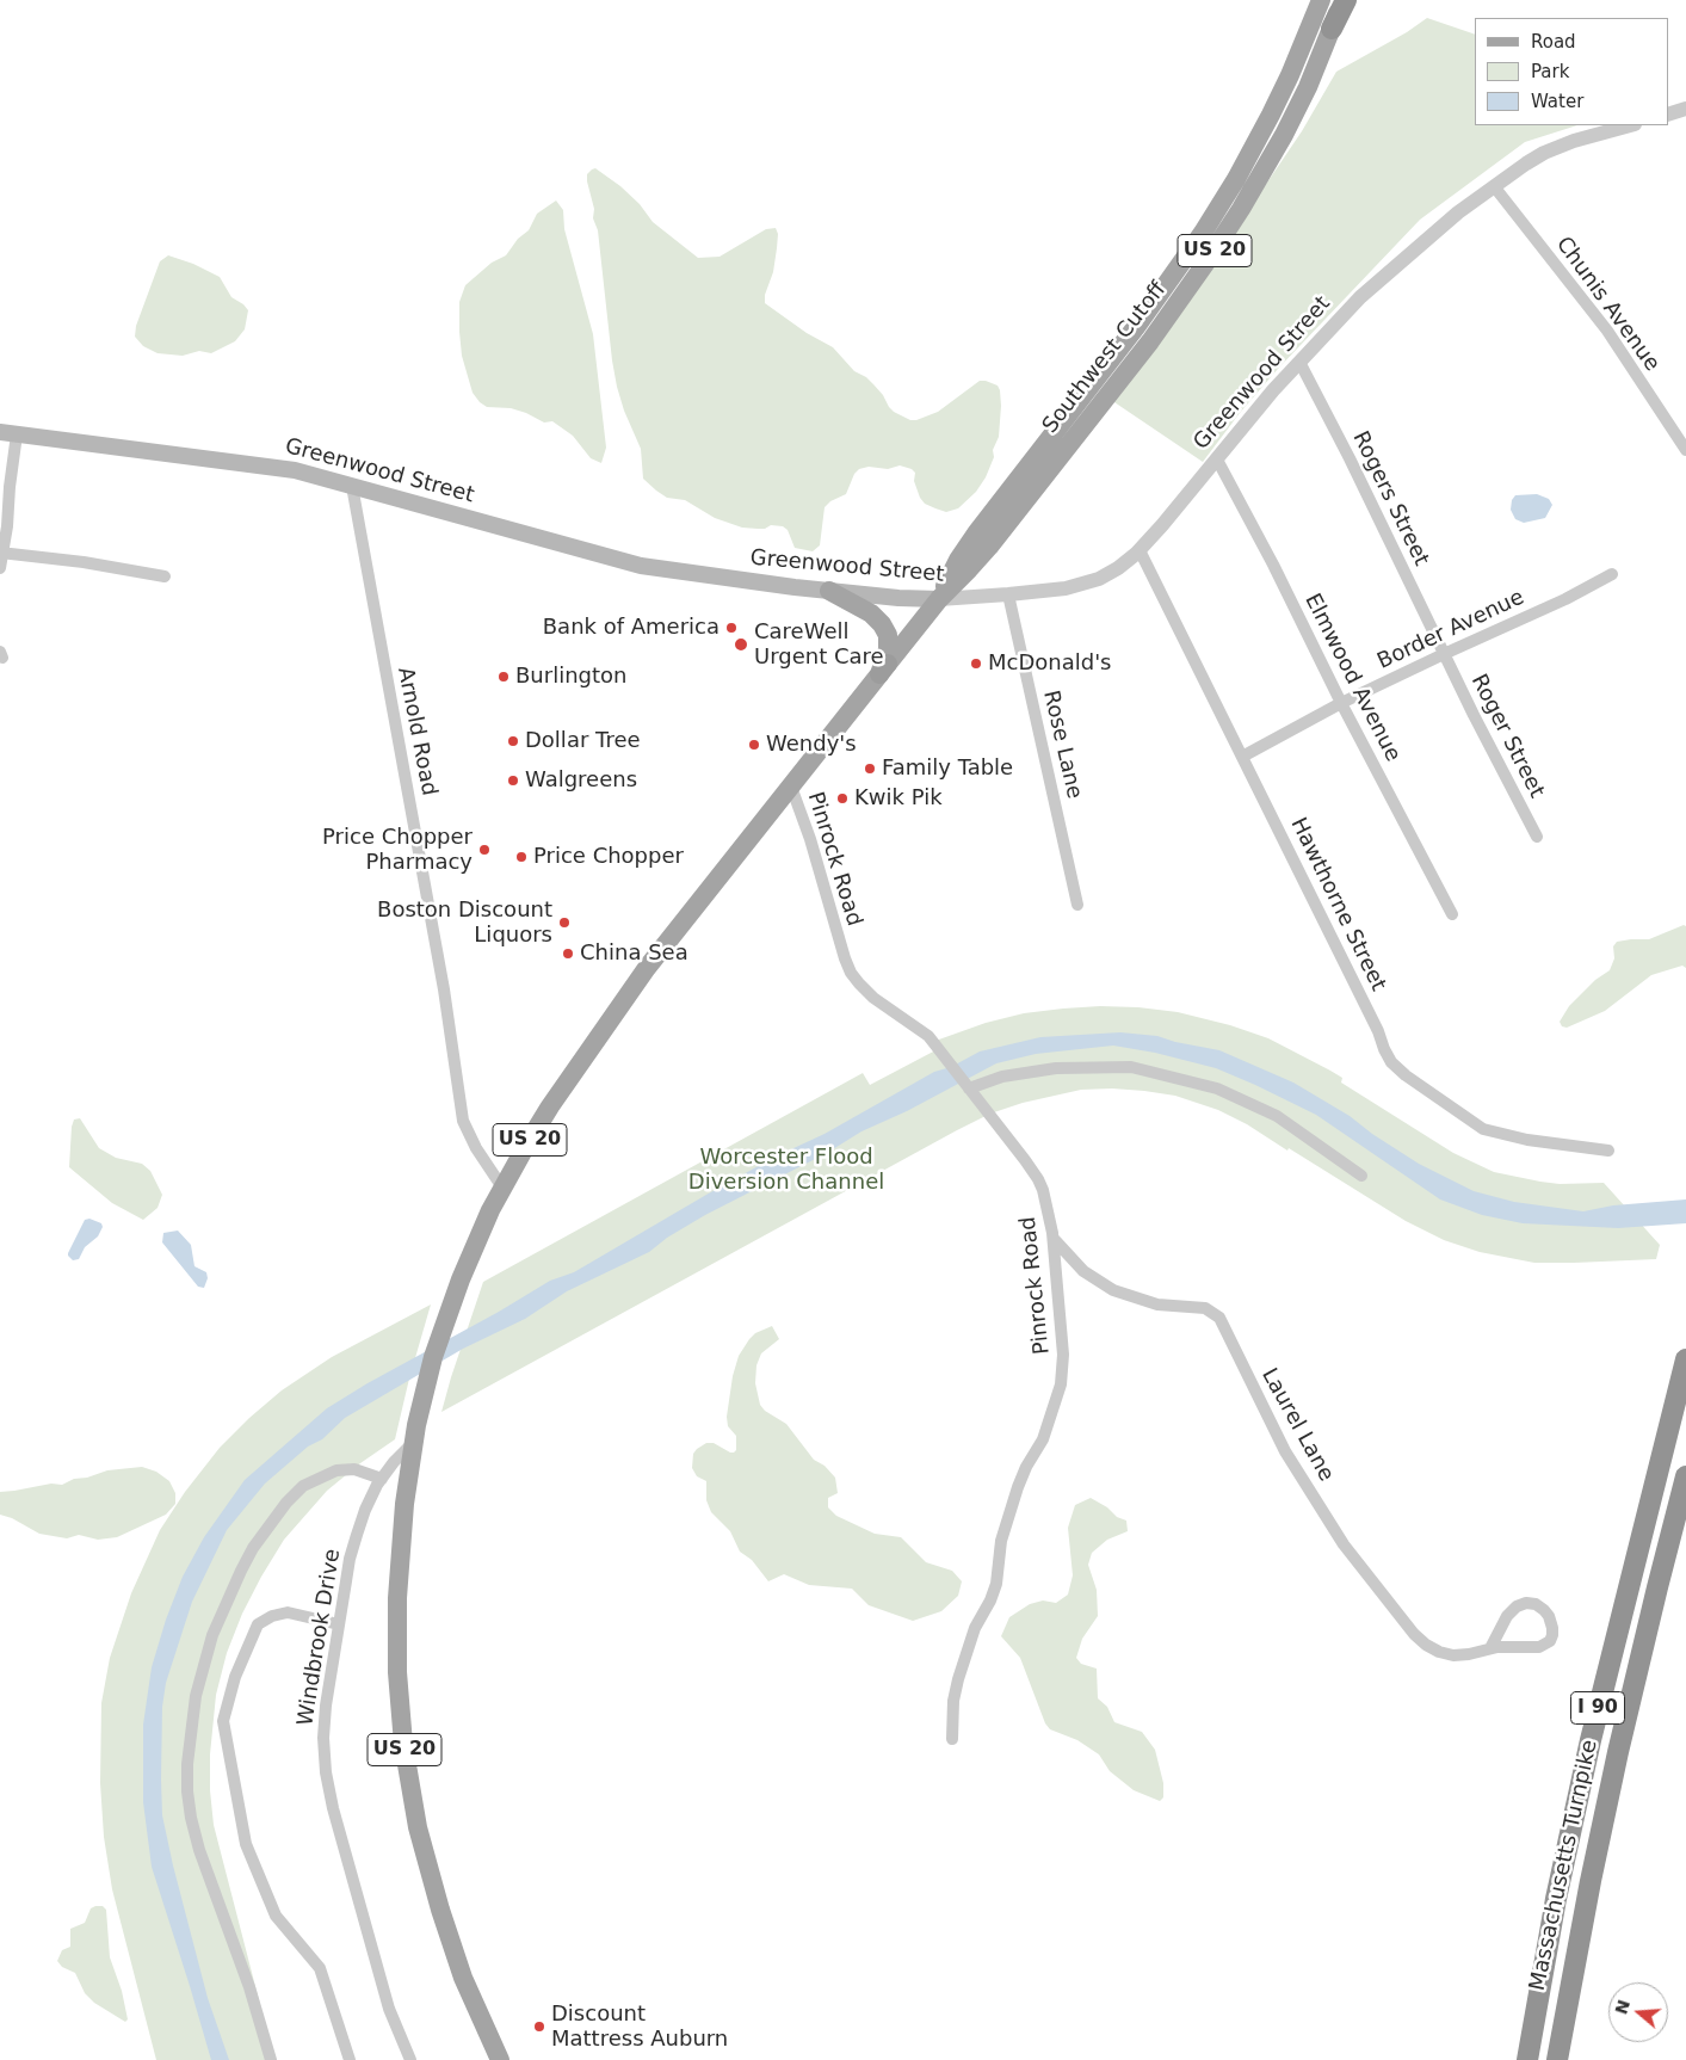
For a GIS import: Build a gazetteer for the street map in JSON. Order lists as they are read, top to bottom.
{
  "streets": {
    "highway": ["I 90", "Massachusetts Turnpike"],
    "main road": ["US 20", "Southwest Cutoff", "Greenwood Street"],
    "street": [
      "Chunis Avenue",
      "Rogers Street",
      "Border Avenue",
      "Elmwood Avenue",
      "Arnold Road",
      "Roger Street",
      "Rose Lane",
      "Pinrock Road",
      "Hawthorne Street",
      "Laurel Lane",
      "Windbrook Drive"
    ]
  },
  "crossings": [
    ["US 20", "Southwest Cutoff"],
    ["US 20", "Arnold Road"],
    ["US 20", "Windbrook Drive"],
    ["Chunis Avenue", "Greenwood Street"],
    ["Southwest Cutoff", "Greenwood Street"],
    ["Southwest Cutoff", "Arnold Road"],
    ["Southwest Cutoff", "Pinrock Road"],
    ["Greenwood Street", "Rogers Street"],
    ["Greenwood Street", "Elmwood Avenue"],
    ["Greenwood Street", "Arnold Road"],
    ["Greenwood Street", "Rose Lane"],
    ["Greenwood Street", "Hawthorne Street"],
    ["Rogers Street", "Border Avenue"],
    ["Rogers Street", "Roger Street"],
    ["Border Avenue", "Elmwood Avenue"],
    ["Border Avenue", "Roger Street"],
    ["Border Avenue", "Hawthorne Street"],
    ["Pinrock Road", "Laurel Lane"]
  ],
  "parks": ["Worcester Flood Diversion Channel"],
  "places": [
    "Bank of America",
    "CareWell Urgent Care",
    "McDonald's",
    "Burlington",
    "Dollar Tree",
    "Wendy's",
    "Family Table",
    "Walgreens",
    "Kwik Pik",
    "Price Chopper Pharmacy",
    "Price Chopper",
    "Boston Discount Liquors",
    "China Sea",
    "Discount Mattress Auburn"
  ],
  "legend": ["Road", "Park", "Water"],
  "north": "left"
}
